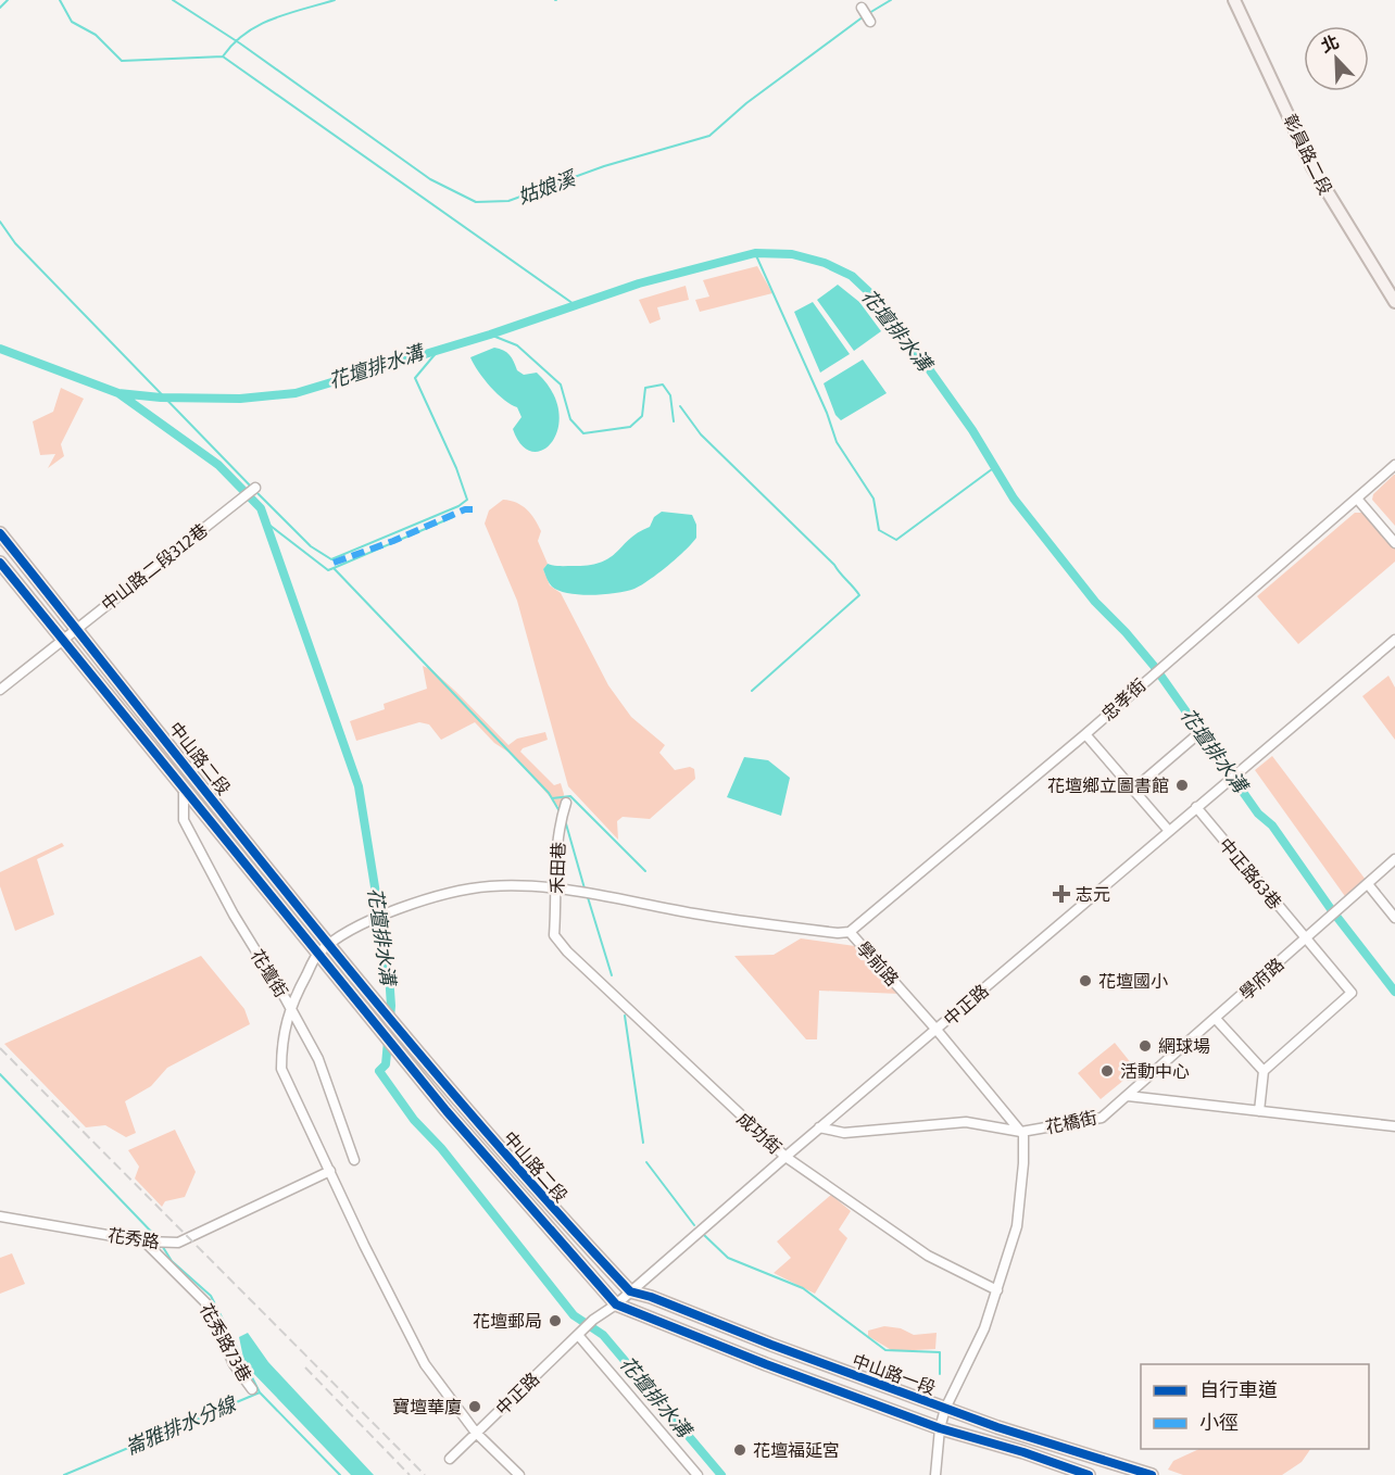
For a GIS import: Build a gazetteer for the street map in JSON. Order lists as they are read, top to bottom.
{
  "streets": {
    "main road": ["彰員路二段", "中山路二段", "中山路一段"],
    "street": [
      "中山路二段312巷",
      "忠孝街",
      "禾田巷",
      "中正路63巷",
      "學前路",
      "花壇街",
      "學府路",
      "中正路",
      "花橋街",
      "成功街",
      "花秀路",
      "花秀路73巷"
    ]
  },
  "crossings": [
    ["中山路二段312巷", "中山路二段"],
    ["忠孝街", "學前路"],
    ["中山路二段", "學前路"],
    ["中山路二段", "花壇街"],
    ["中山路二段", "中正路"],
    ["中山路二段", "中山路一段"],
    ["禾田巷", "學前路"],
    ["禾田巷", "成功街"],
    ["中正路63巷", "學府路"],
    ["中正路63巷", "中正路"],
    ["學前路", "中正路"],
    ["學前路", "花橋街"],
    ["學府路", "花橋街"],
    ["中正路", "花橋街"],
    ["中正路", "成功街"],
    ["中正路", "中山路一段"],
    ["花秀路", "花秀路73巷"]
  ],
  "water": ["姑娘溪", "花壇排水溝", "崙雅排水分線"],
  "places": {
    "other": [
      "花壇鄉立圖書館",
      "花壇國小",
      "網球場",
      "活動中心",
      "花壇郵局",
      "寶壇華廈",
      "花壇福延宮"
    ],
    "health": ["志元"]
  },
  "legend": ["自行車道", "小徑"],
  "north": "top left"
}
